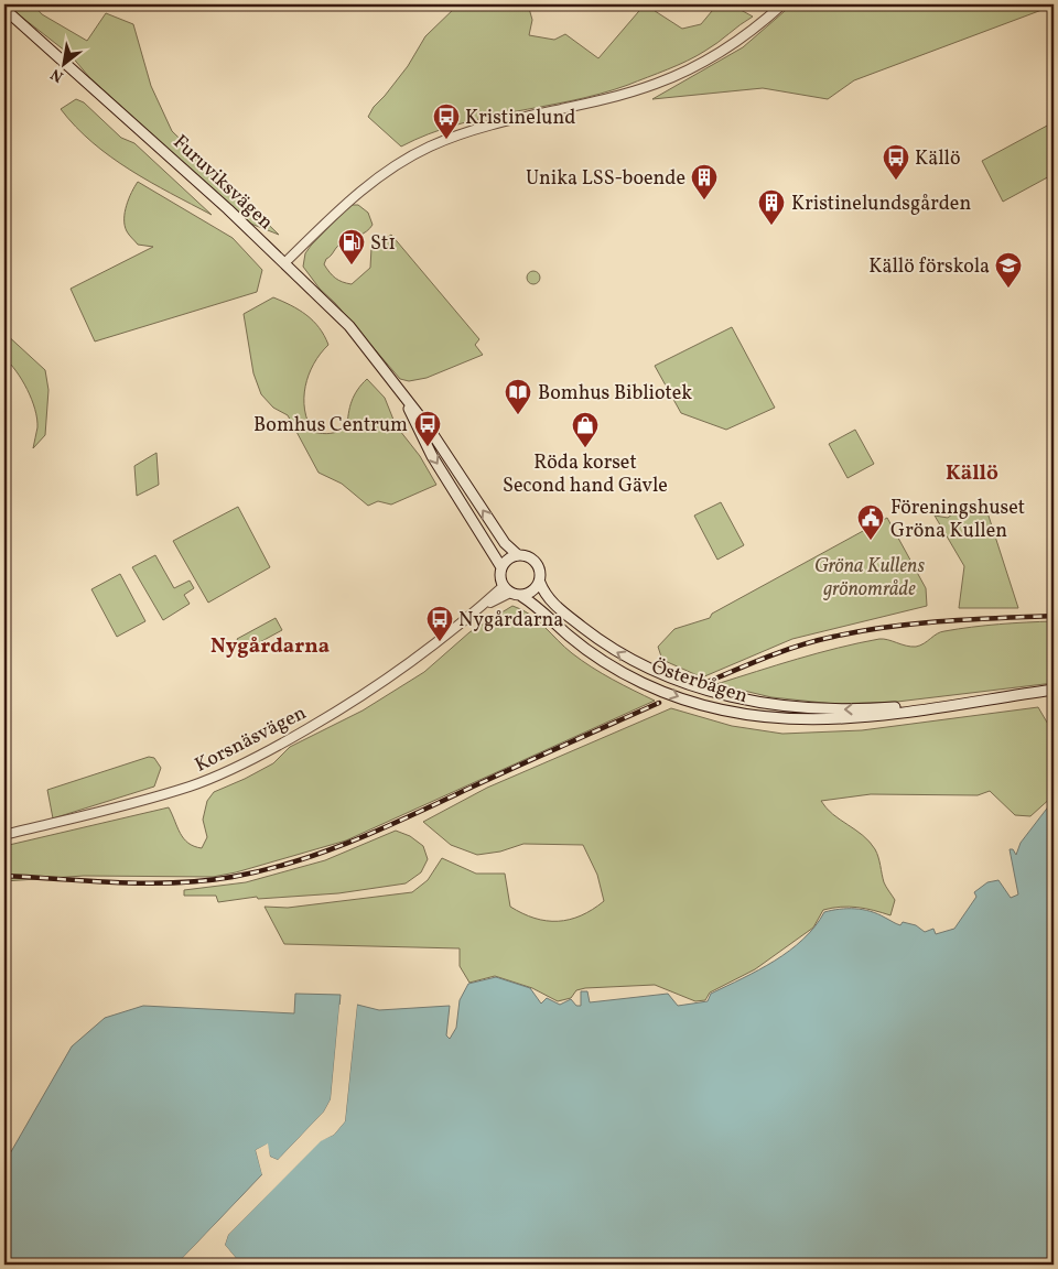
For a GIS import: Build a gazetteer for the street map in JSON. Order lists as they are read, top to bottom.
{
  "streets": {
    "main road": ["Furuviksvägen", "Österbågen"],
    "street": ["Korsnäsvägen"]
  },
  "crossings": [
    ["Furuviksvägen", "Österbågen"],
    ["Furuviksvägen", "Korsnäsvägen"],
    ["Österbågen", "Korsnäsvägen"]
  ],
  "districts": ["Källö", "Nygårdarna"],
  "parks": ["Gröna Kullens grönområde"],
  "places": {
    "bus stop": [
      "Kristinelund",
      "Källö",
      "Bomhus Centrum",
      "Nygårdarna"
    ],
    "building": ["Unika LSS-boende", "Kristinelundsgården"],
    "fuel station": ["St1"],
    "school or university": ["Källö förskola"],
    "library": ["Bomhus Bibliotek"],
    "shop": ["Röda korset Second hand Gävle"],
    "public building": ["Föreningshuset Gröna Kullen"]
  },
  "north": "bottom left"
}
